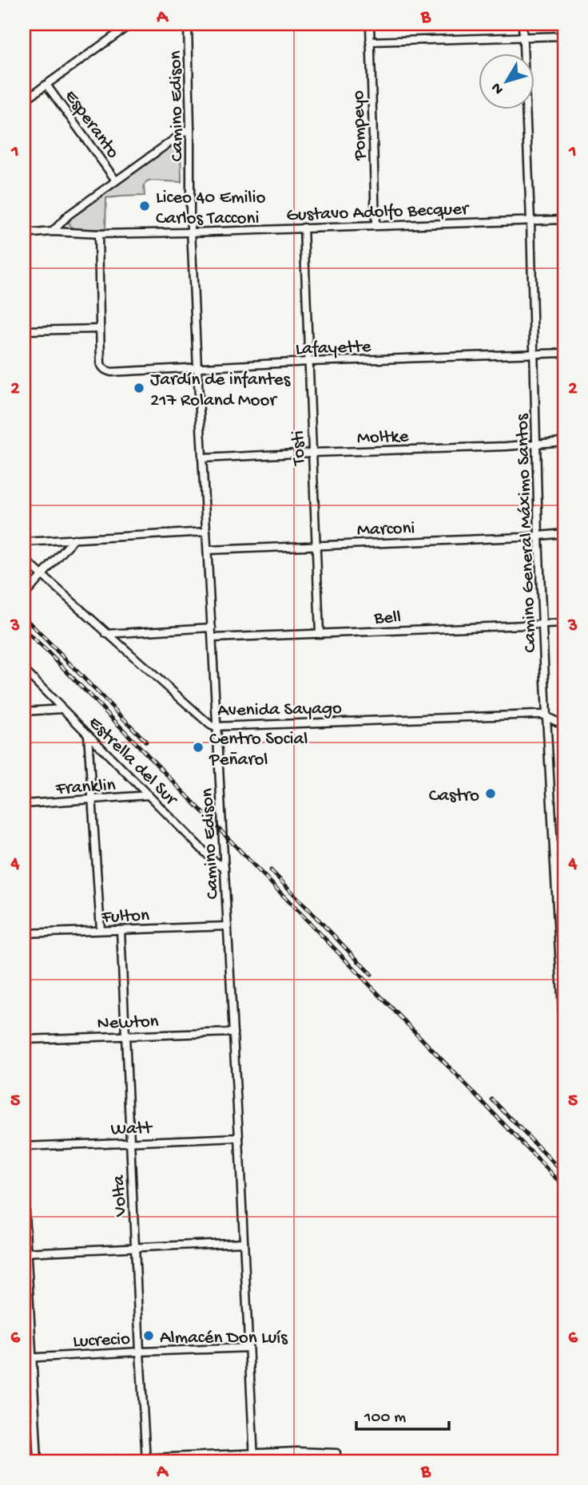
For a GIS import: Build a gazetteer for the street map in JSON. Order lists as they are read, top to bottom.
{
  "streets": {
    "street": [
      "Camino Edison",
      "Esperanto",
      "Pompeyo",
      "Gustavo Adolfo Becquer",
      "Lafayette",
      "Moltke",
      "Tosti",
      "Marconi",
      "Camino General Máximo Santos",
      "Bell",
      "Avenida Sayago",
      "Estrella del Sur",
      "Franklin",
      "Fulton",
      "Newton",
      "Watt",
      "Volta",
      "Lucrecio"
    ]
  },
  "crossings": [
    ["Camino Edison", "Gustavo Adolfo Becquer"],
    ["Camino Edison", "Lafayette"],
    ["Camino Edison", "Moltke"],
    ["Camino Edison", "Marconi"],
    ["Camino Edison", "Bell"],
    ["Camino Edison", "Avenida Sayago"],
    ["Camino Edison", "Estrella del Sur"],
    ["Camino Edison", "Fulton"],
    ["Camino Edison", "Newton"],
    ["Camino Edison", "Watt"],
    ["Camino Edison", "Lucrecio"],
    ["Pompeyo", "Gustavo Adolfo Becquer"],
    ["Gustavo Adolfo Becquer", "Tosti"],
    ["Gustavo Adolfo Becquer", "Camino General Máximo Santos"],
    ["Lafayette", "Tosti"],
    ["Lafayette", "Camino General Máximo Santos"],
    ["Moltke", "Tosti"],
    ["Moltke", "Camino General Máximo Santos"],
    ["Tosti", "Marconi"],
    ["Tosti", "Bell"],
    ["Marconi", "Camino General Máximo Santos"],
    ["Camino General Máximo Santos", "Bell"],
    ["Camino General Máximo Santos", "Avenida Sayago"],
    ["Estrella del Sur", "Franklin"],
    ["Fulton", "Volta"],
    ["Newton", "Volta"],
    ["Watt", "Volta"],
    ["Volta", "Lucrecio"]
  ],
  "places": [
    "Liceo 40 Emilio Carlos Tacconi",
    "Jardín de infantes 217 Roland Moor",
    "Centro Social Peñarol",
    "Castro",
    "Almacén Don Luís"
  ],
  "scale_bar": "100 m",
  "north": "bottom left",
  "grid": {
    "columns": ["A", "B"],
    "rows": [
      "1",
      "2",
      "3",
      "4",
      "5",
      "6"
    ]
  }
}
